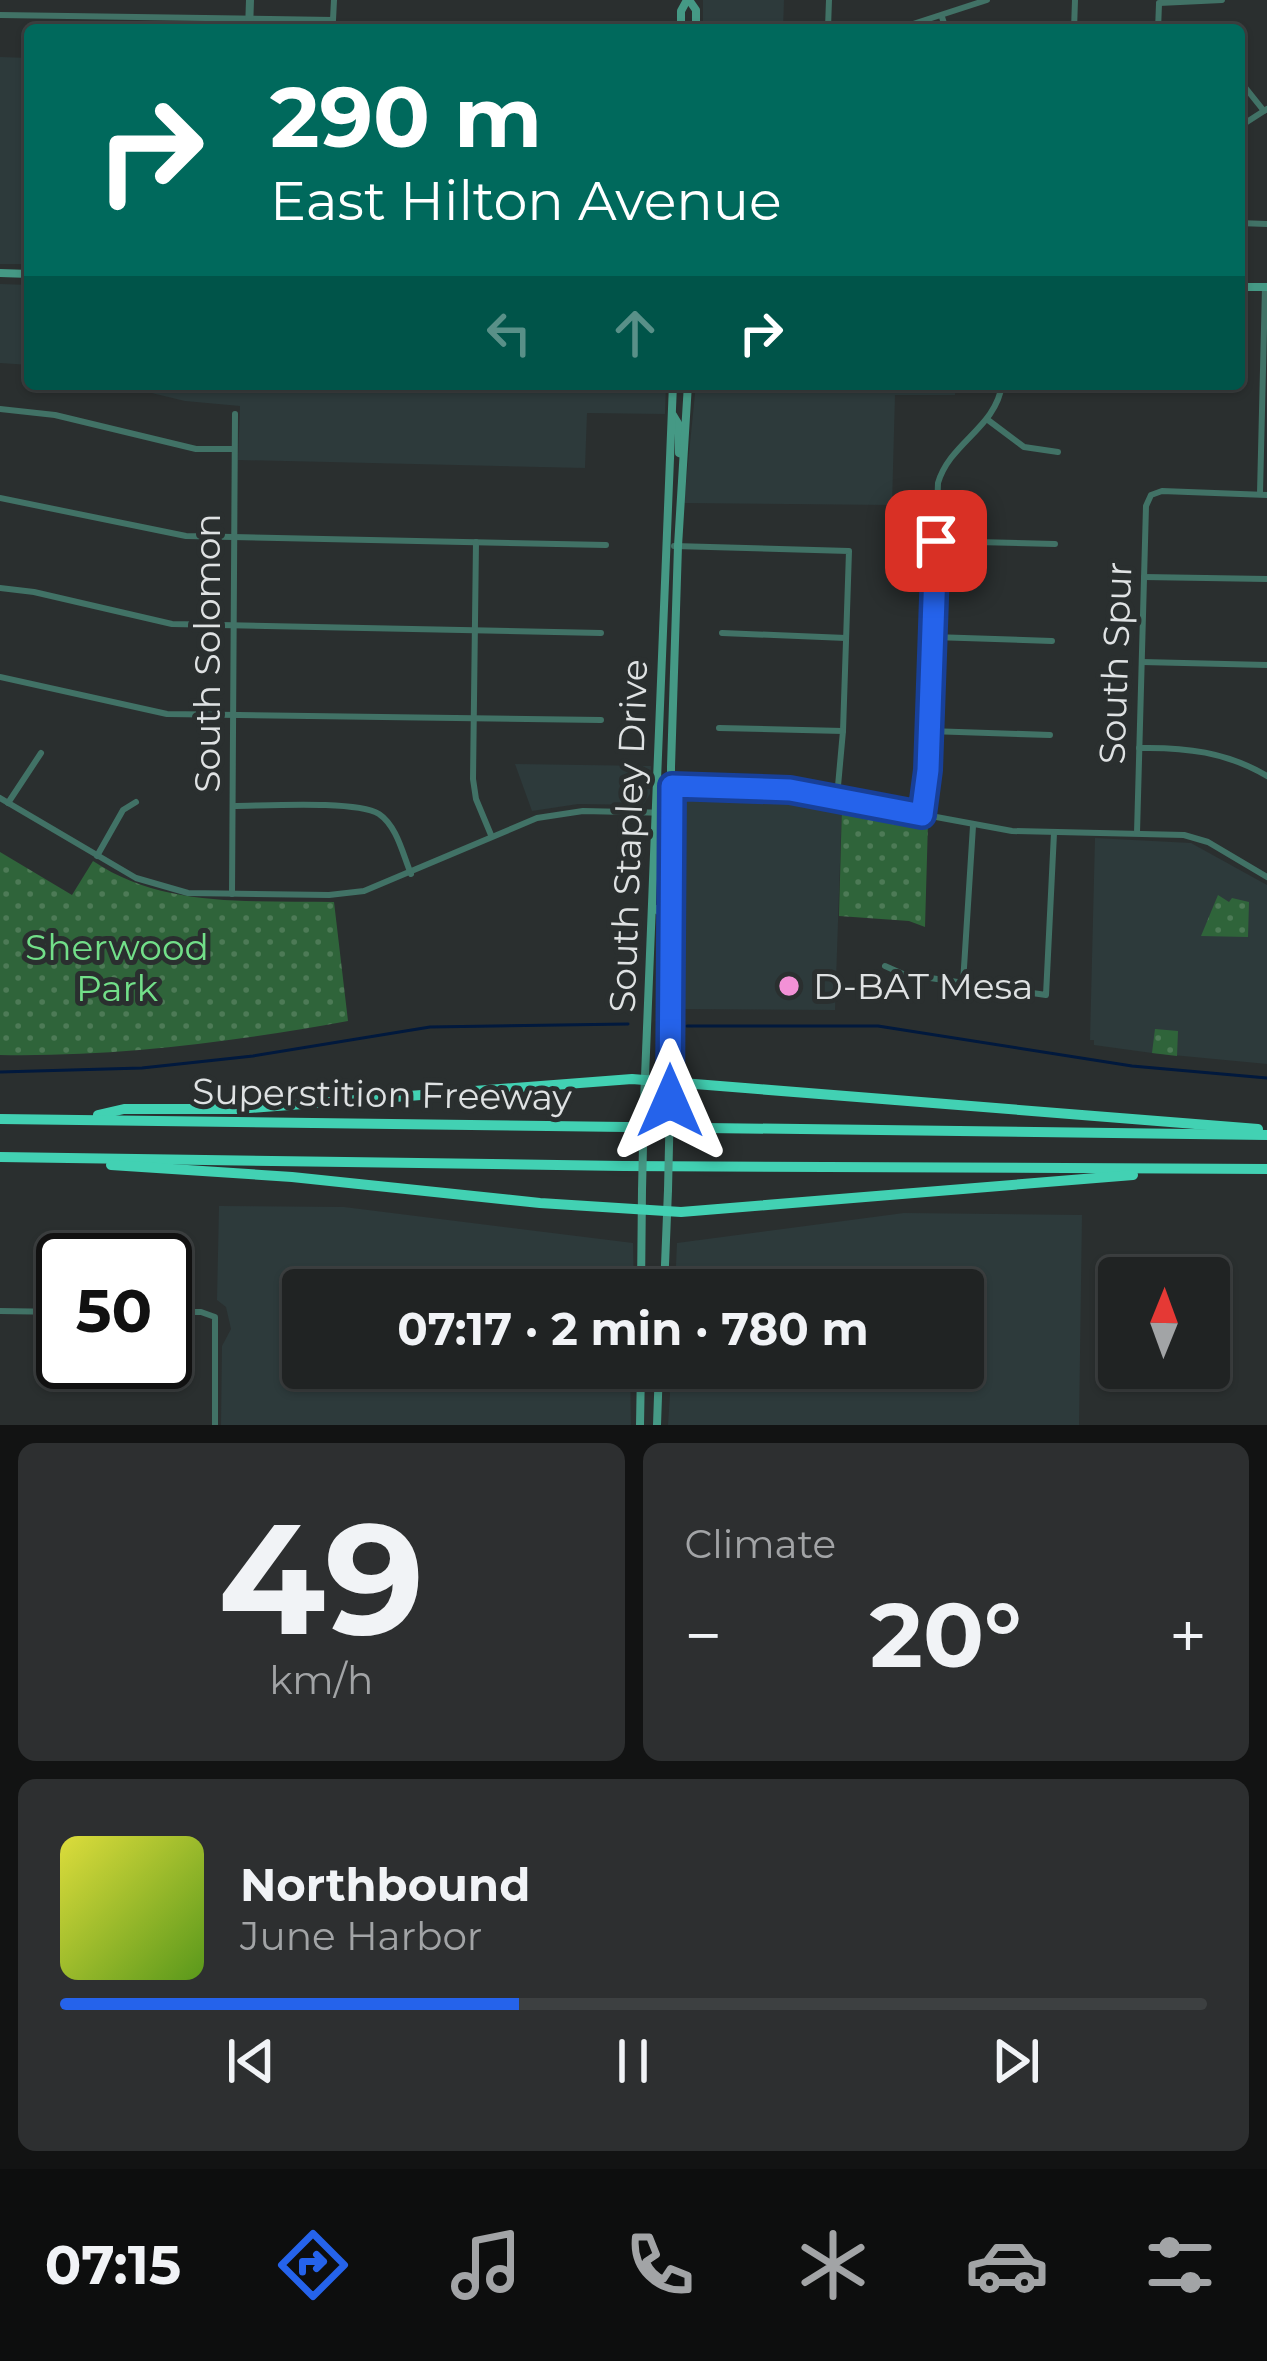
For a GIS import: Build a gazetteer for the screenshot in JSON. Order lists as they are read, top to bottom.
{
  "streets": {
    "highway": ["Superstition Freeway"],
    "main road": ["South Stapley Drive"],
    "street": ["South Solomon", "South Spur"]
  },
  "parks": ["Sherwood Park"],
  "places": ["D-BAT Mesa"],
  "north": "top",
  "page": {
    "turn": ["290 m", "East Hilton Avenue"],
    "limit": "50",
    "trip": "07:17 · 2 min · 780 m",
    "tile": [
      ["49", "km/h"],
      "Climate"
    ],
    "heat": ["−", "20°", "+"],
    "song": ["Northbound", "June Harbor"],
    "tabs": "07:15"
  }
}
